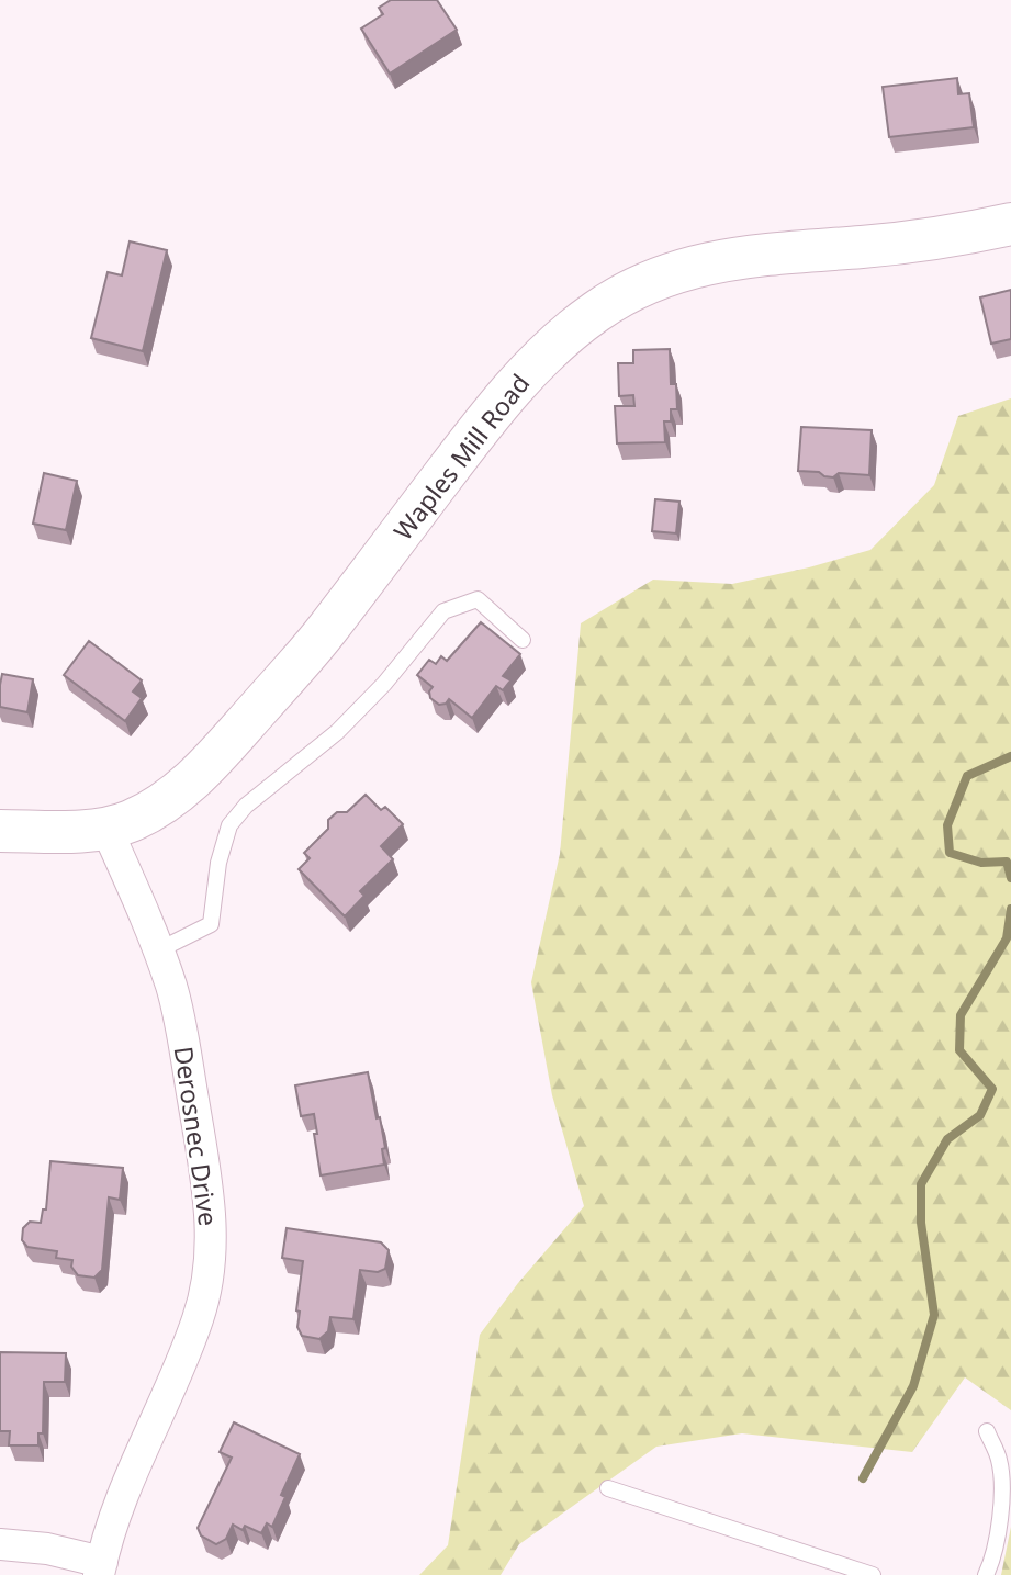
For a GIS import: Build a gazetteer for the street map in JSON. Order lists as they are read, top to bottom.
{
  "streets": {
    "main road": ["Waples Mill Road"],
    "street": ["Derosnec Drive"]
  },
  "crossings": [
    ["Waples Mill Road", "Derosnec Drive"]
  ]
}
